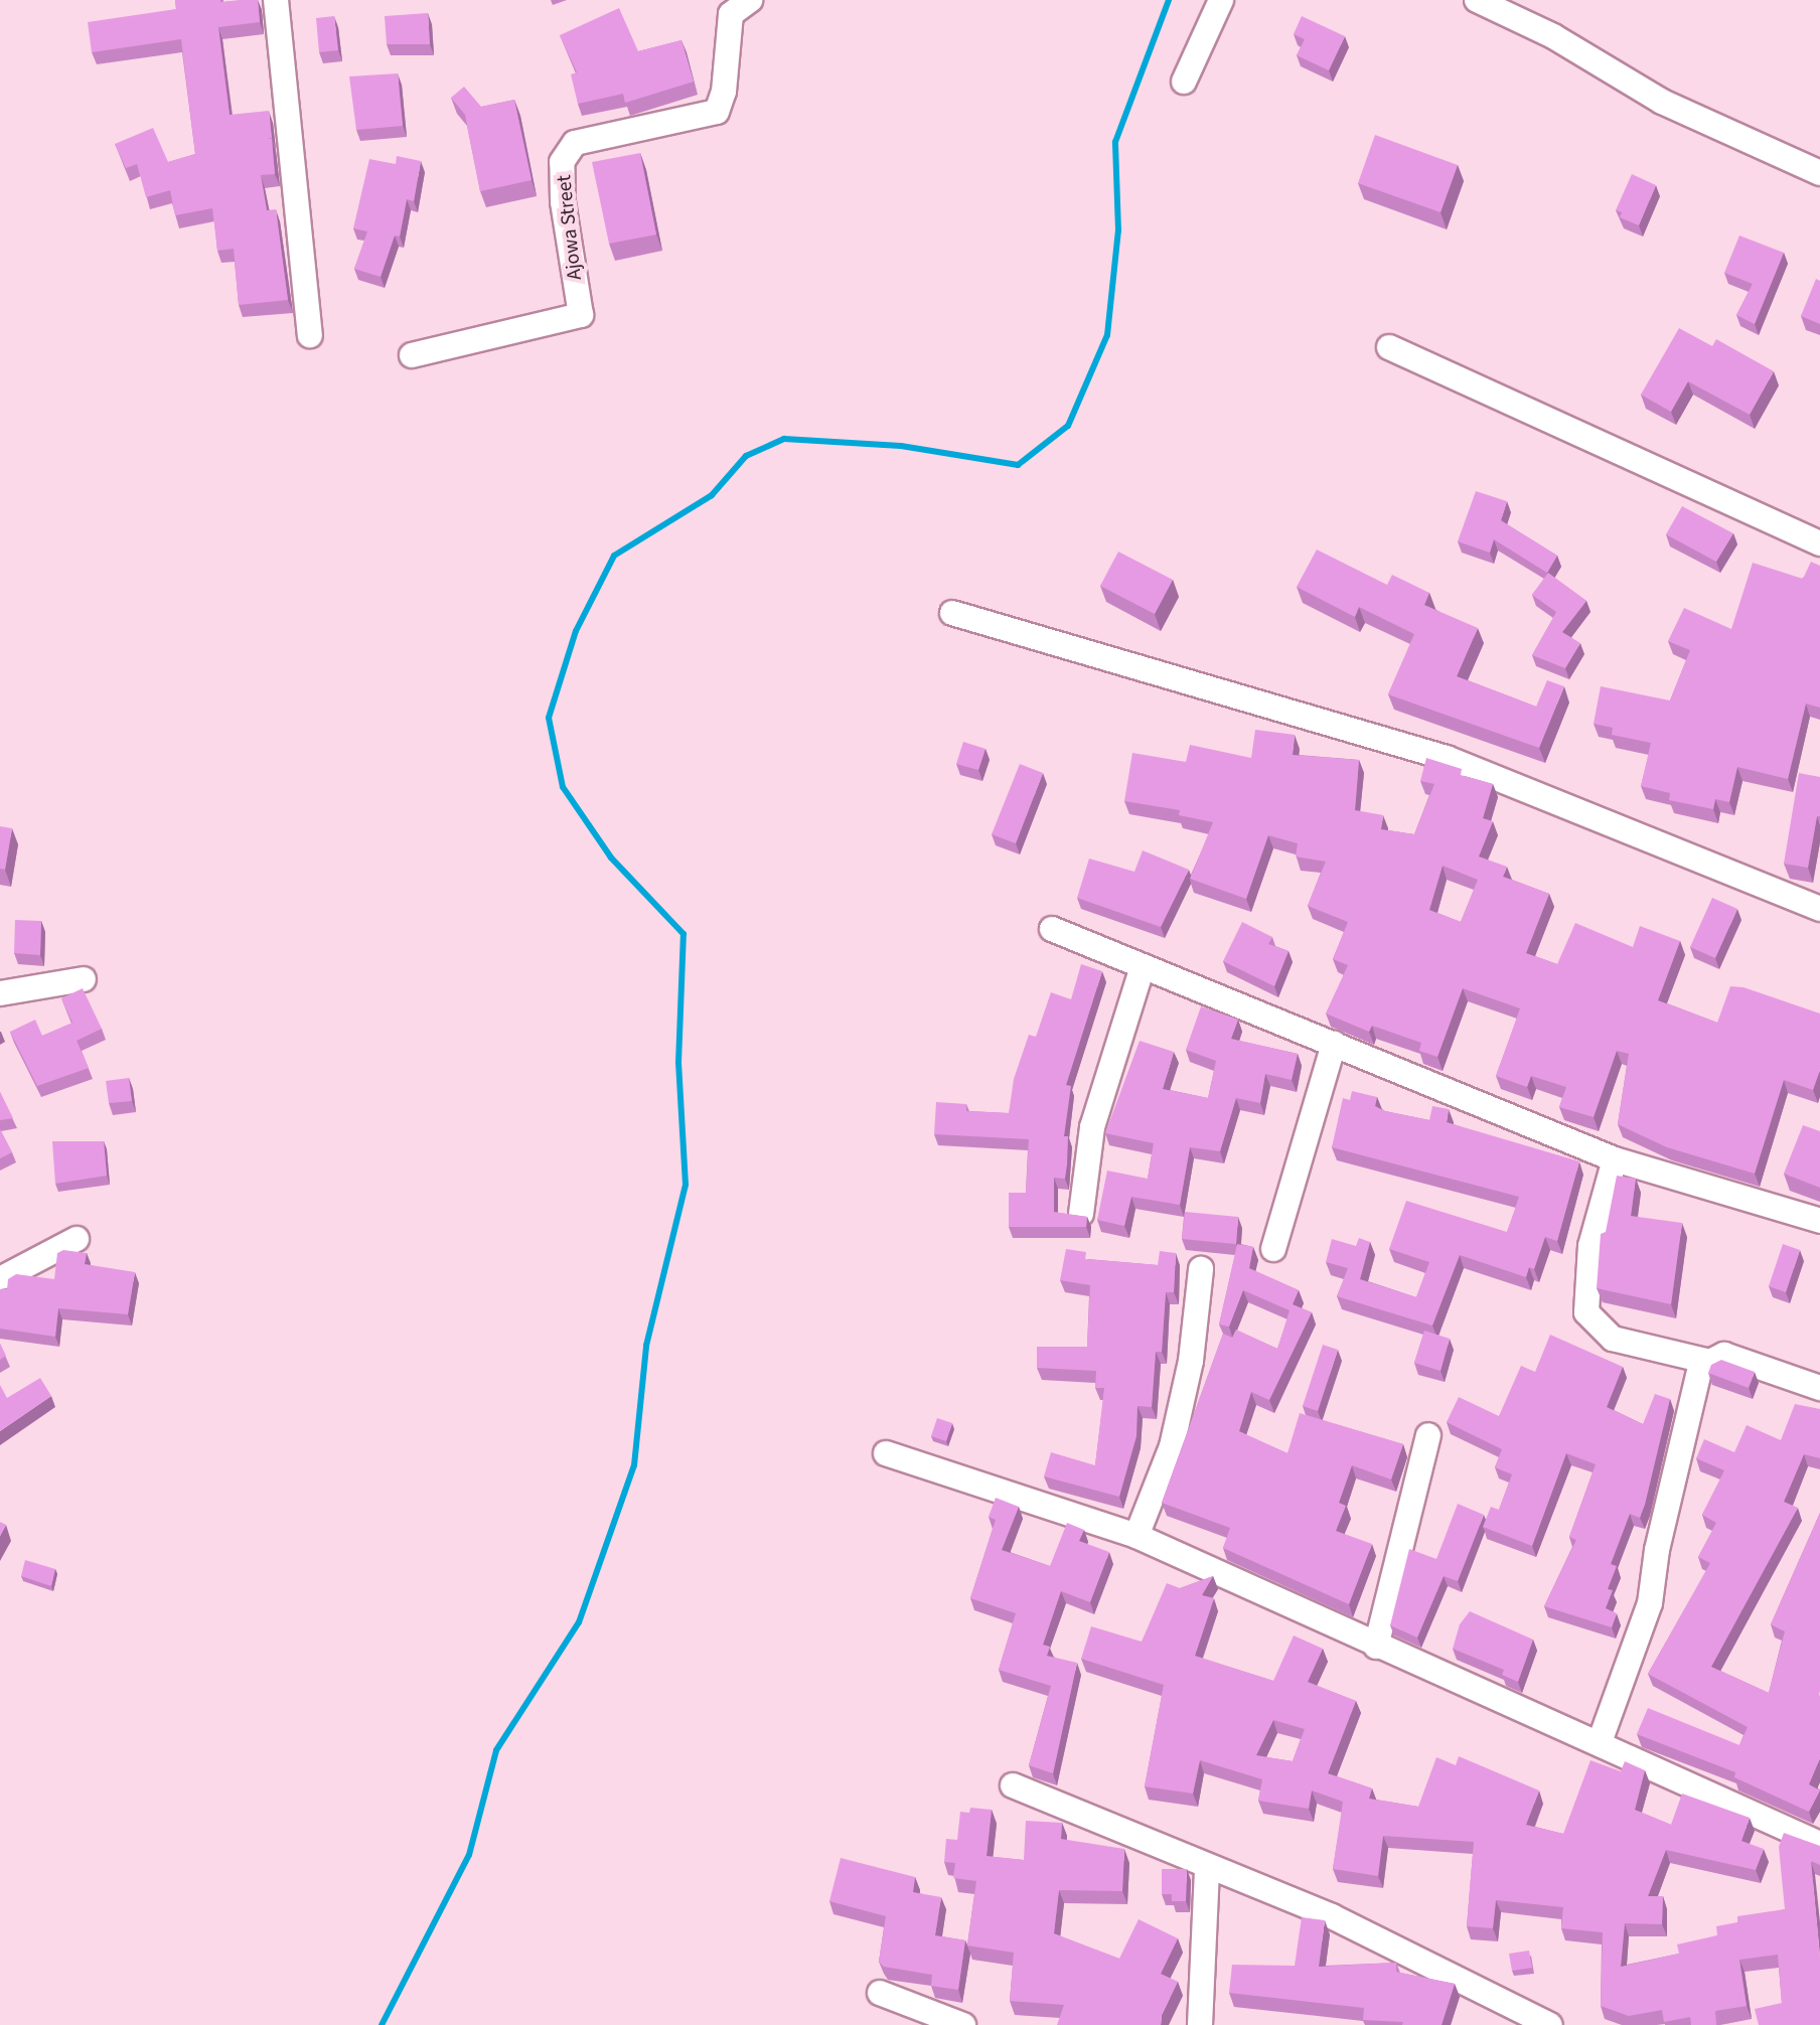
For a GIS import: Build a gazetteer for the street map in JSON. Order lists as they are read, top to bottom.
{
  "streets": {
    "street": ["Ajowa Street"]
  }
}
